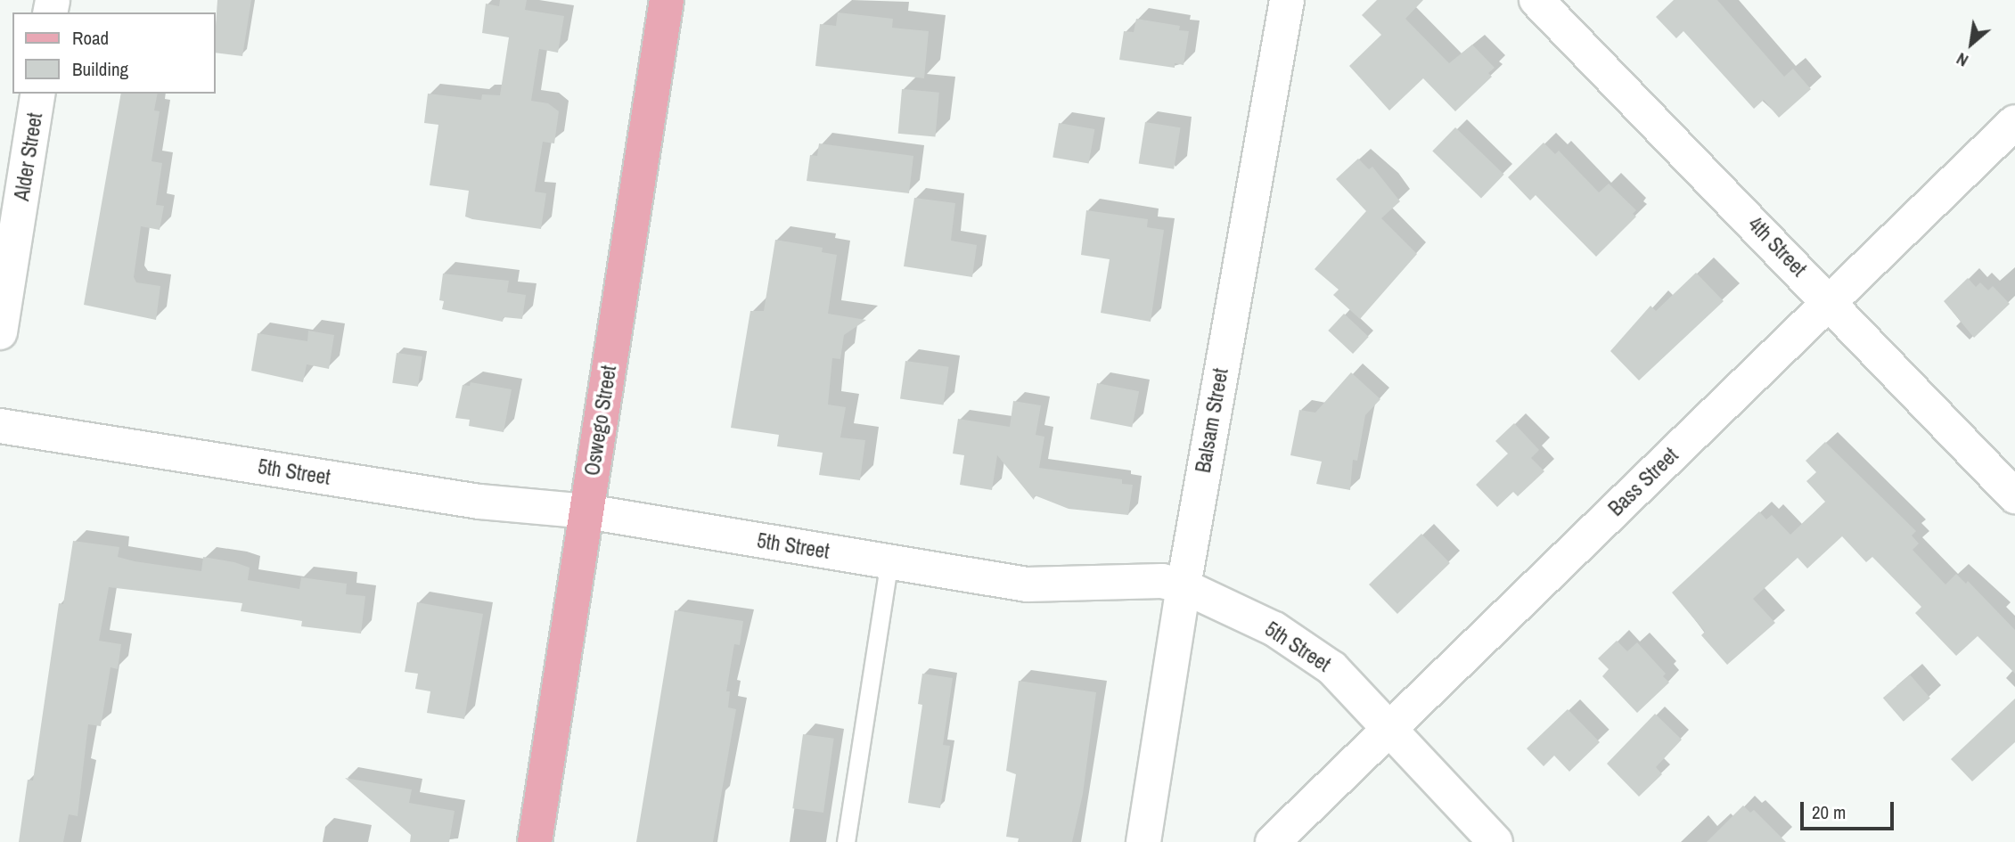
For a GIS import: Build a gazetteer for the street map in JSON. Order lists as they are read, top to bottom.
{
  "streets": {
    "main road": ["Oswego Street"],
    "street": [
      "Alder Street",
      "4th Street",
      "Balsam Street",
      "5th Street",
      "Bass Street"
    ]
  },
  "crossings": [
    ["4th Street", "Bass Street"],
    ["Oswego Street", "5th Street"],
    ["Balsam Street", "5th Street"],
    ["5th Street", "Bass Street"]
  ],
  "legend": ["Road", "Building"],
  "scale_bar": "20 m",
  "north": "bottom left"
}
